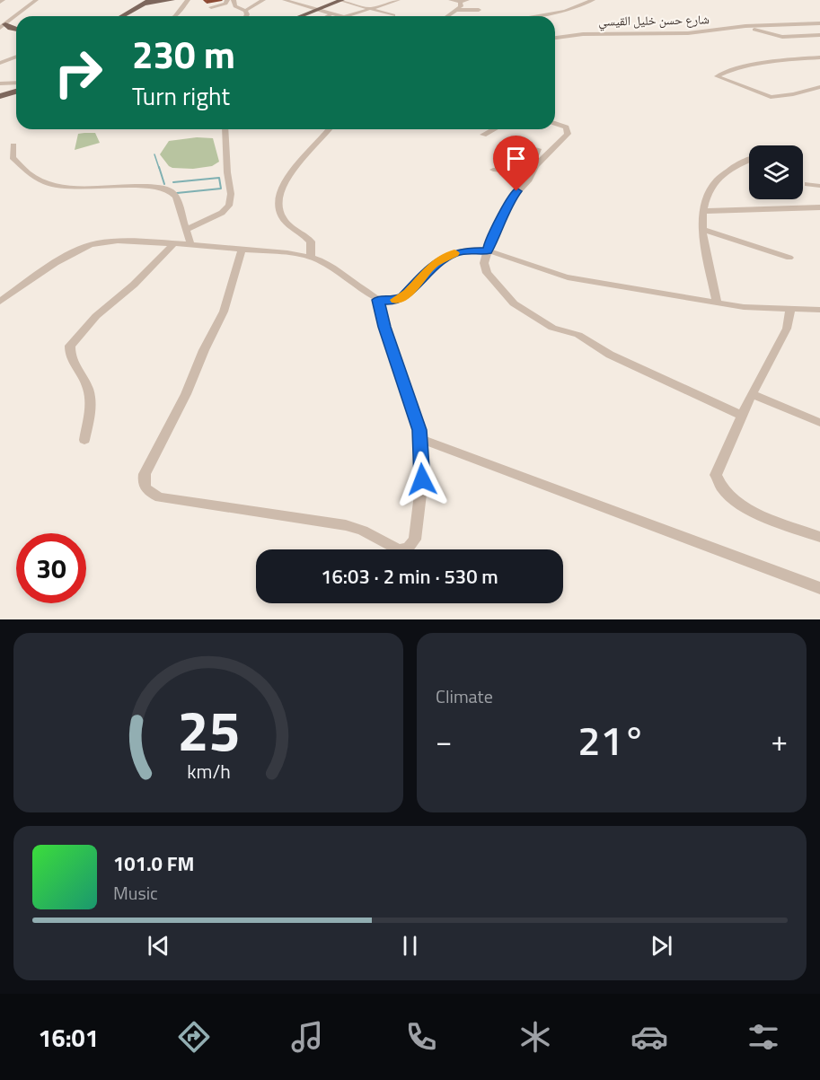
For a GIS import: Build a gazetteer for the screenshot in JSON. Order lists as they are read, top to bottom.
{
  "streets": {
    "street": ["شارع حسن خليل القيسي"]
  },
  "page": {
    "turn": ["230 m", "Turn right"],
    "limit": "30",
    "trip": "16:03 · 2 min · 530 m",
    "tile": "Climate",
    "heat": ["−", "21°", "+"],
    "song": ["101.0 FM", "Music"],
    "tabs": "16:01",
    "gauge": ["25", "km/h"]
  }
}
